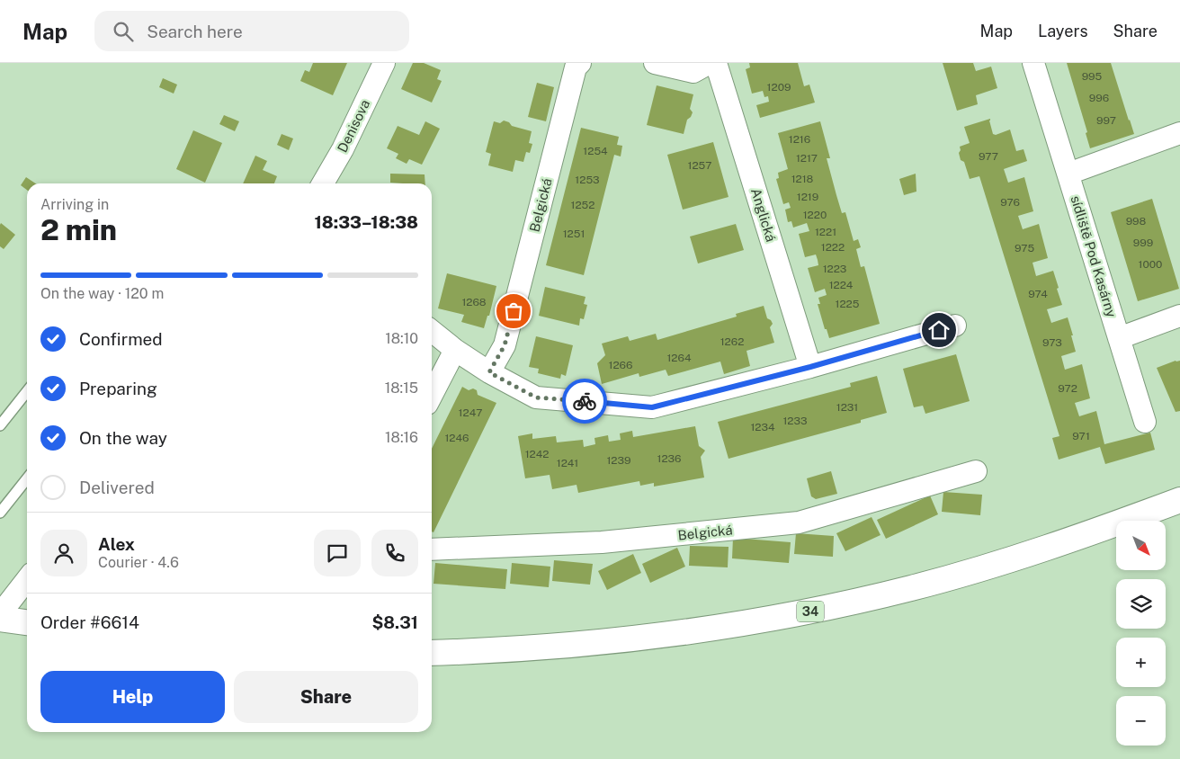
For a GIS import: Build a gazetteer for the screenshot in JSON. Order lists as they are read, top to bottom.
{
  "streets": {
    "main road": ["34"],
    "street": [
      "Denisova",
      "Belgická",
      "Anglická",
      "sídliště Pod Kasárny"
    ]
  },
  "house_numbers": [
    "995",
    "1209",
    "996",
    "997",
    "1216",
    "1254",
    "977",
    "1217",
    "1257",
    "1218",
    "1253",
    "1219",
    "976",
    "1252",
    "1220",
    "998",
    "1221",
    "1251",
    "999",
    "1222",
    "975",
    "1000",
    "1223",
    "1224",
    "974",
    "1268",
    "1225",
    "1262",
    "973",
    "1264",
    "1266",
    "972",
    "1231",
    "1247",
    "1233",
    "1234",
    "971",
    "1246",
    "1242",
    "1236",
    "1239",
    "1241"
  ],
  "north": "bottom right",
  "page": {
    "header": "Map",
    "search": "Search here",
    "nav": ["Map", "Layers", "Share"],
    "heading": ["2 min", "Arriving in", "18:33–18:38"],
    "panel": [
      "Alex",
      "Courier · 4.6",
      "Order #6614",
      "$8.31"
    ],
    "bar": "On the way · 120 m",
    "list": [
      ["Confirmed", "18:10"],
      ["Preparing", "18:15"],
      ["On the way", "18:16"],
      "Delivered"
    ],
    "map_buttons": ["+", "−"],
    "buttons": ["Help", "Share"]
  }
}
